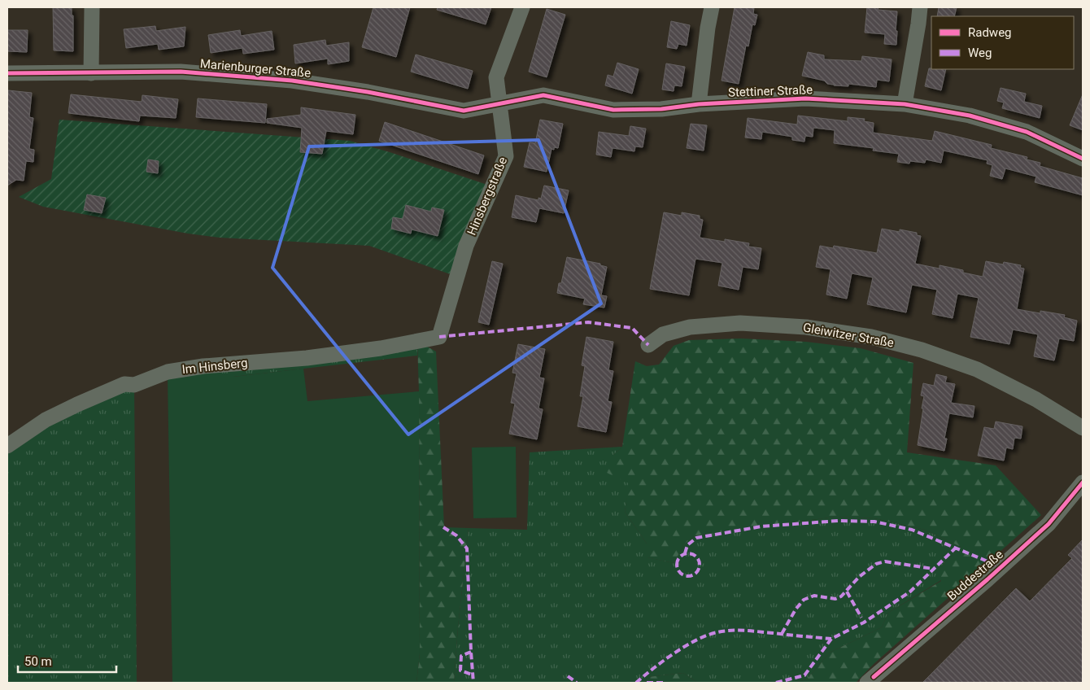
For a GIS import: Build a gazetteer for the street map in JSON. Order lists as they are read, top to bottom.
{
  "streets": {
    "street": [
      "Marienburger Straße",
      "Stettiner Straße",
      "Hinsbergstraße",
      "Gleiwitzer Straße",
      "Im Hinsberg",
      "Buddestraße"
    ]
  },
  "crossings": [
    ["Marienburger Straße", "Stettiner Straße"],
    ["Marienburger Straße", "Hinsbergstraße"],
    ["Stettiner Straße", "Hinsbergstraße"],
    ["Hinsbergstraße", "Im Hinsberg"]
  ],
  "legend": ["Radweg", "Weg"],
  "scale_bar": "50 m"
}
